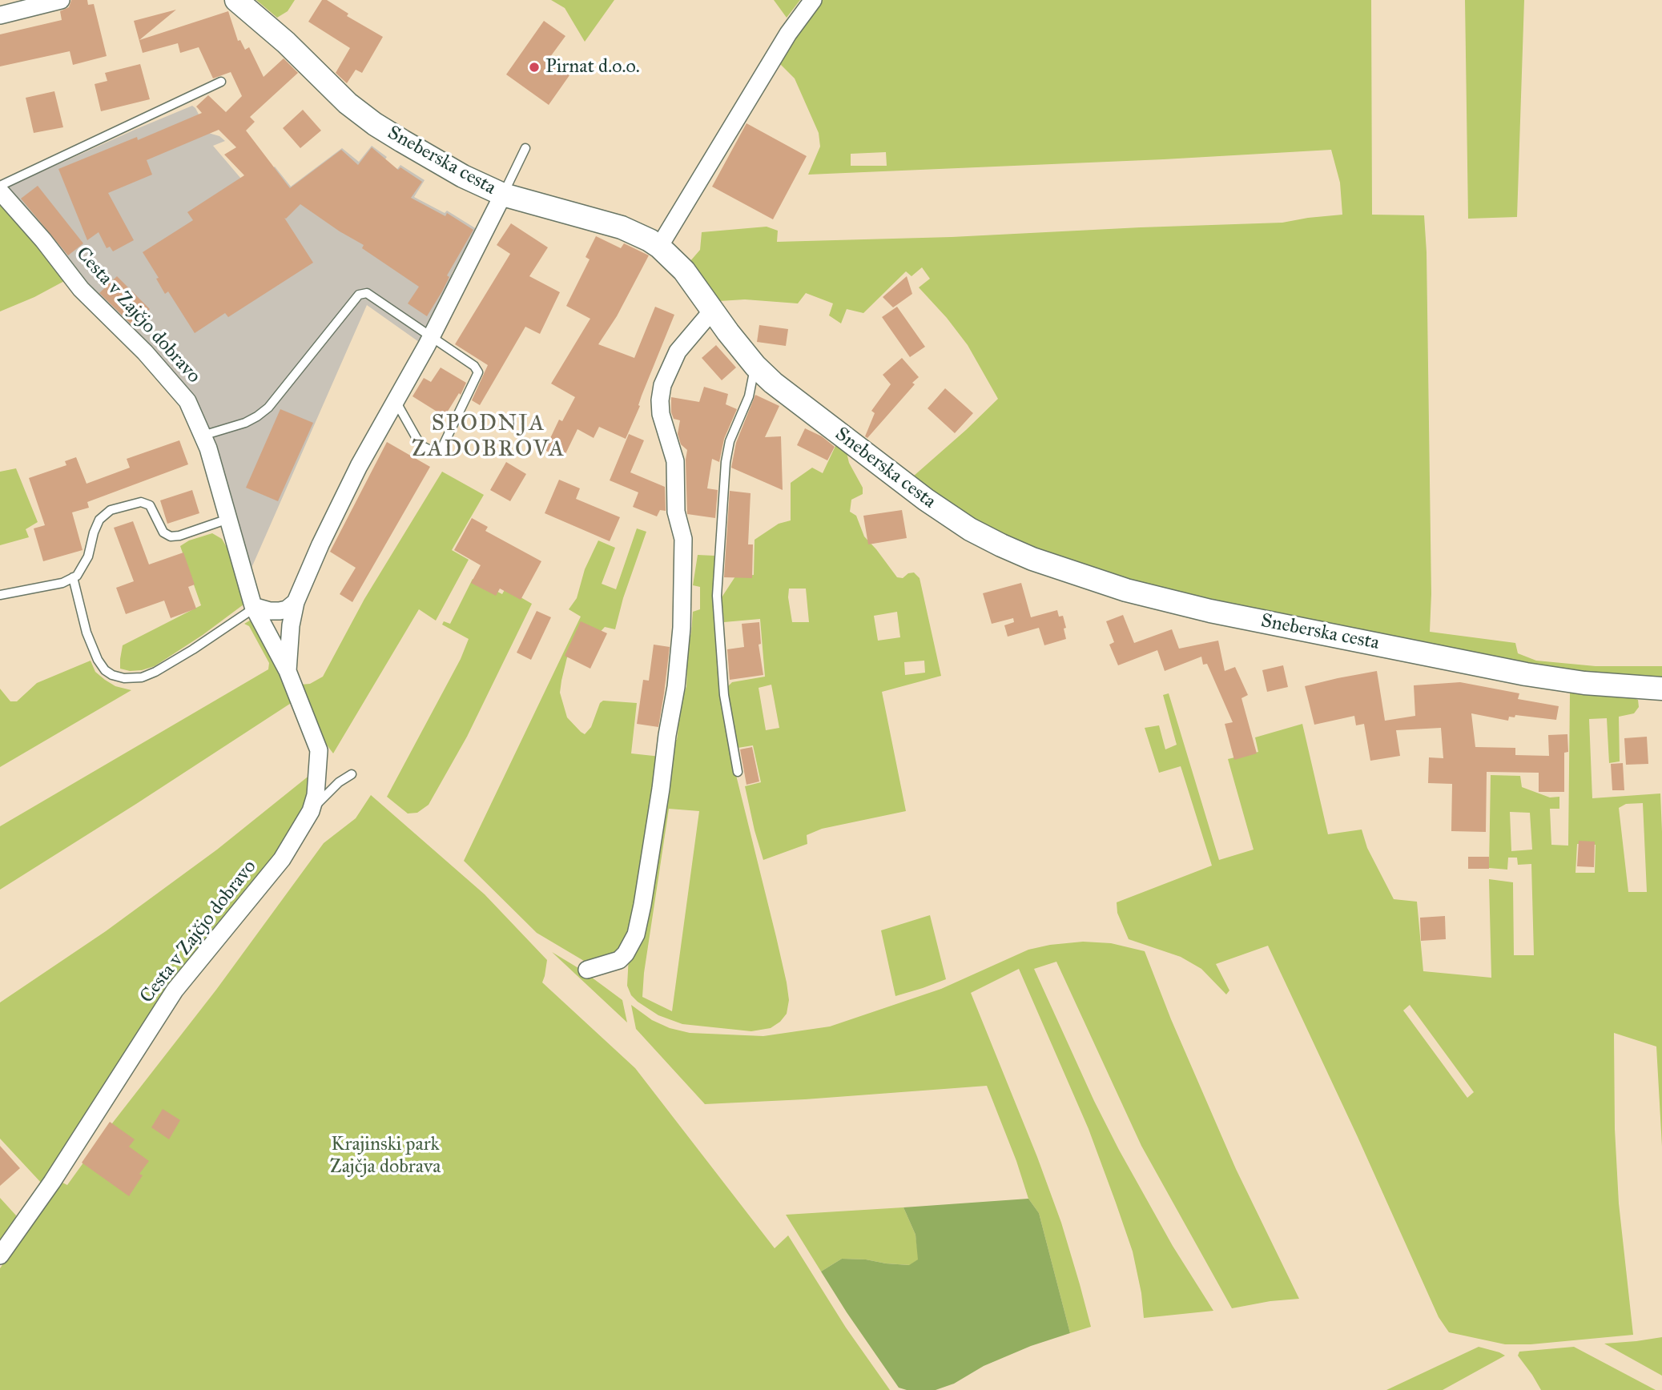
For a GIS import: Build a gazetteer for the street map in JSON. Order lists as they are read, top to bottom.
{
  "streets": {
    "street": ["Sneberska cesta", "Cesta v Zajčjo dobravo"]
  },
  "crossings": [
    ["Sneberska cesta", "Cesta v Zajčjo dobravo"]
  ],
  "districts": ["SPODNJA ZADOBROVA"],
  "parks": ["Krajinski park Zajčja dobrava"],
  "places": ["Pirnat d.o.o."]
}
